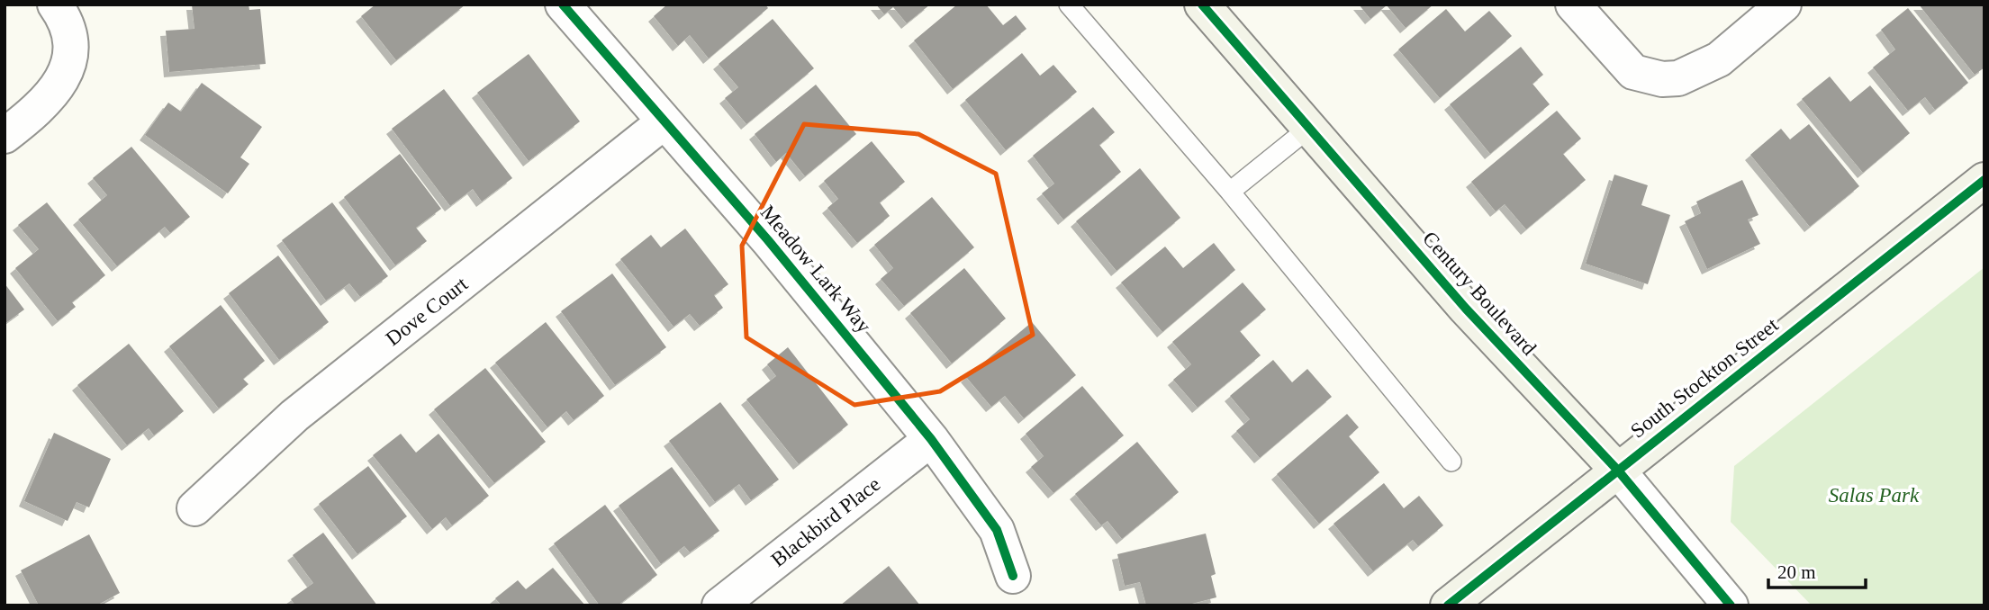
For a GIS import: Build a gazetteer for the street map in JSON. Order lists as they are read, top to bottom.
{
  "streets": {
    "street": [
      "Meadow Lark Way",
      "Century Boulevard",
      "Dove Court",
      "South Stockton Street",
      "Blackbird Place"
    ]
  },
  "crossings": [
    ["Meadow Lark Way", "Dove Court"],
    ["Meadow Lark Way", "Blackbird Place"],
    ["Century Boulevard", "South Stockton Street"]
  ],
  "parks": ["Salas Park"],
  "scale_bar": "20 m"
}
